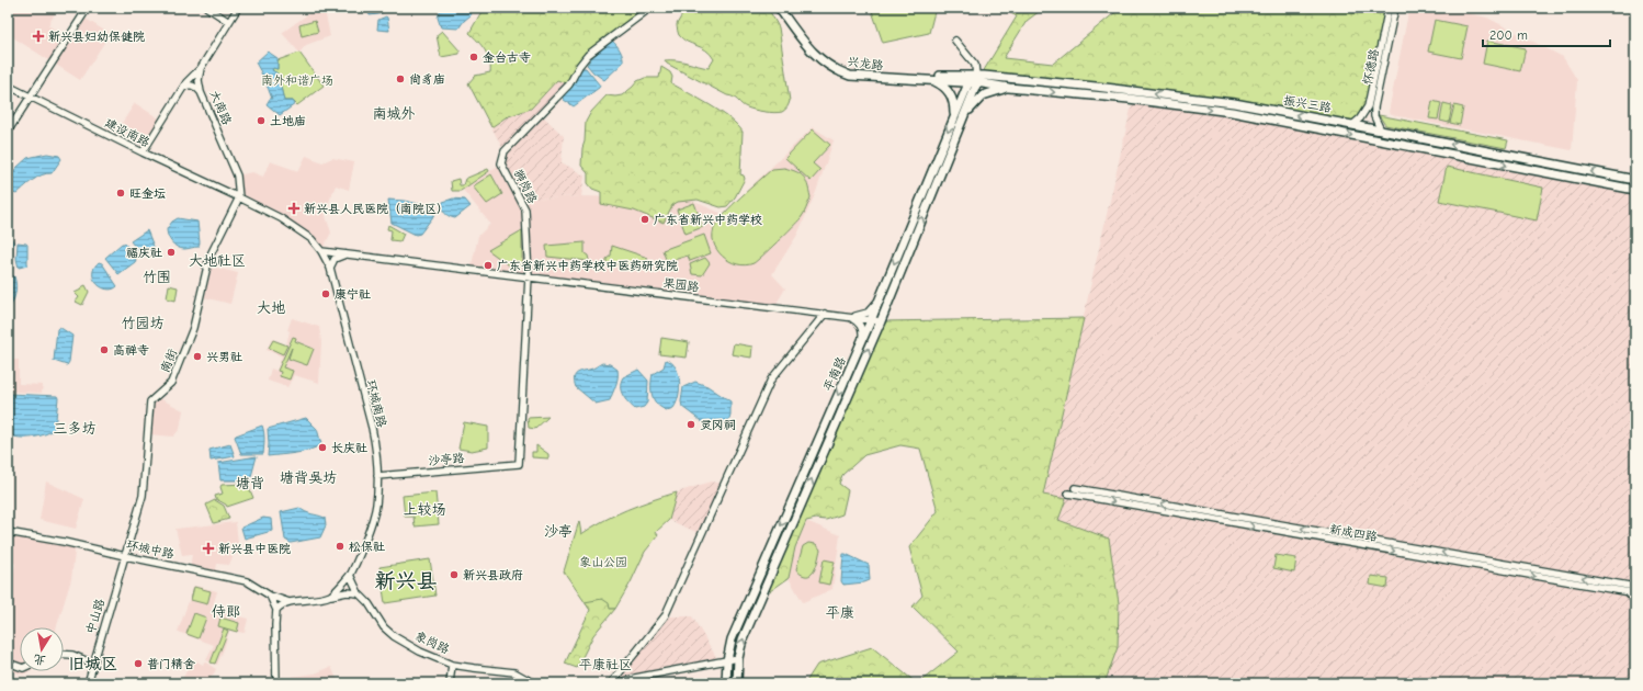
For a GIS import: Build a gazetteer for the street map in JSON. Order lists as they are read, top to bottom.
{
  "streets": {
    "main road": ["兴龙路", "振兴三路", "平南路"],
    "street": [
      "怀德路",
      "大南路",
      "建设南路",
      "狮岗路",
      "果园路",
      "南街",
      "环城南路",
      "沙亭路",
      "新成四路",
      "环城中路",
      "中山路",
      "象岗路"
    ]
  },
  "crossings": [
    ["兴龙路", "振兴三路"],
    ["兴龙路", "平南路"],
    ["怀德路", "振兴三路"],
    ["振兴三路", "平南路"],
    ["大南路", "建设南路"],
    ["大南路", "南街"],
    ["大南路", "环城南路"],
    ["建设南路", "南街"],
    ["建设南路", "环城南路"],
    ["狮岗路", "果园路"],
    ["狮岗路", "沙亭路"],
    ["果园路", "平南路"],
    ["果园路", "环城南路"],
    ["南街", "环城南路"],
    ["南街", "环城中路"],
    ["南街", "中山路"],
    ["环城南路", "沙亭路"],
    ["环城南路", "环城中路"],
    ["环城南路", "象岗路"],
    ["环城中路", "中山路"]
  ],
  "districts": [
    "南城外",
    "大地社区",
    "竹围",
    "大地",
    "竹园坊",
    "三多坊",
    "塘背吴坊",
    "塘背",
    "上较场",
    "沙亭",
    "新兴县",
    "侍郎",
    "平康",
    "旧城区",
    "平康社区"
  ],
  "parks": ["南外和谐广场", "象山公园"],
  "places": {
    "health": ["新兴县妇幼保健院", "新兴县人民医院（南院区）", "新兴县中医院"],
    "other": [
      "金台古寺",
      "尚豸庙",
      "土地庙",
      "旺金坛",
      "广东省新兴中药学校",
      "福庆社",
      "广东省新兴中药学校中医药研究院",
      "康宁社",
      "高禅寺",
      "兴男社",
      "灵冈祠",
      "长庆社",
      "松保社",
      "新兴县政府",
      "普门精舍"
    ]
  },
  "scale_bar": "200 m",
  "north": "bottom"
}
